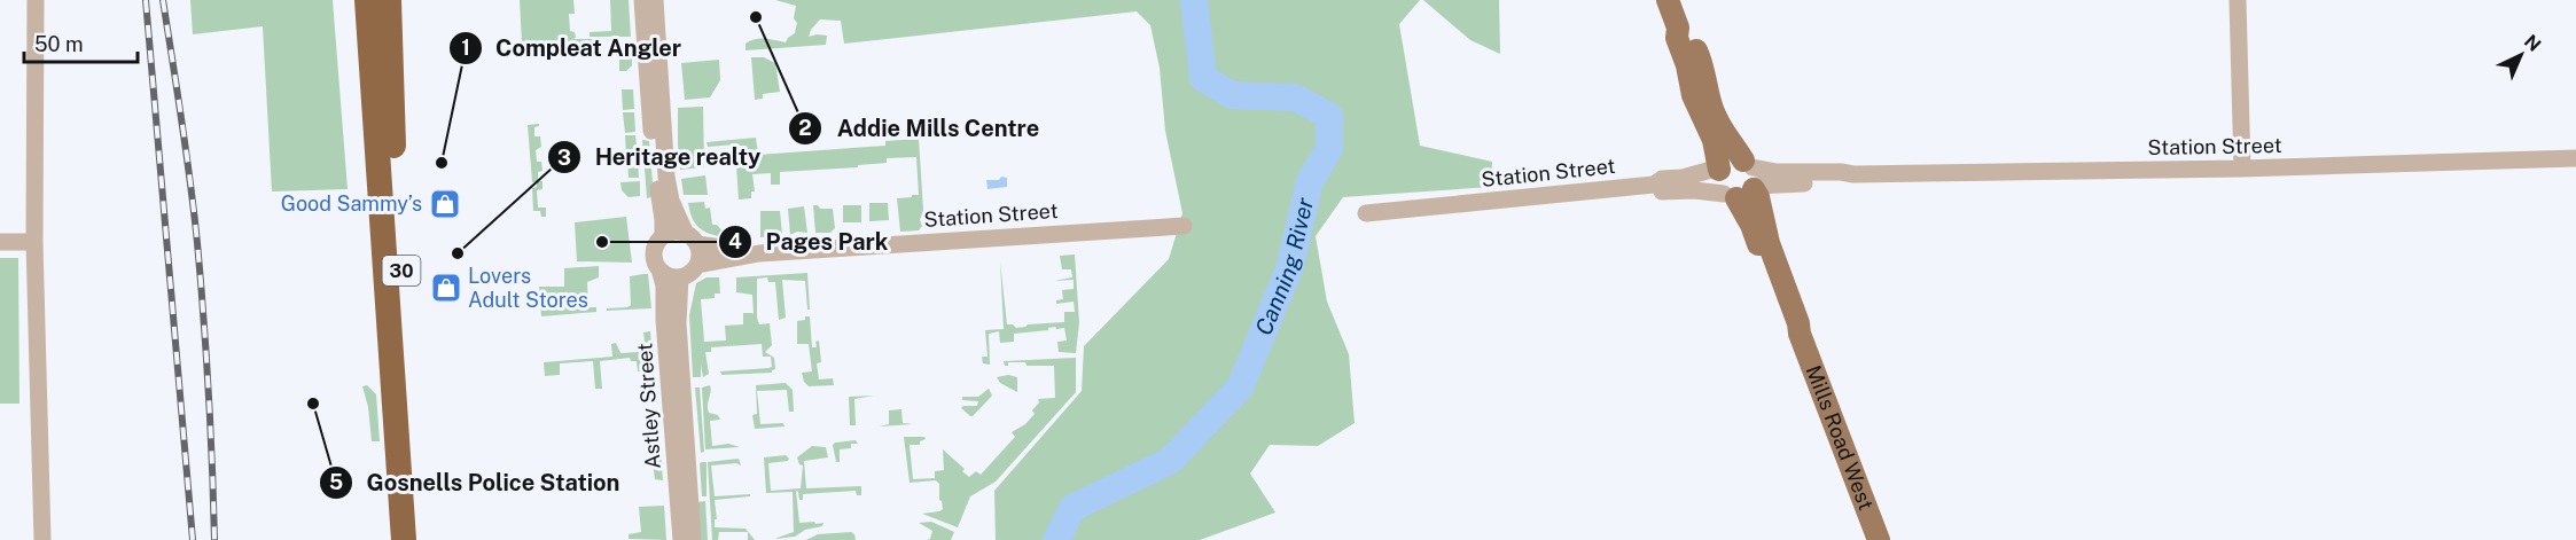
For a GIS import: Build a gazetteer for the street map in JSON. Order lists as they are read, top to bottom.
{
  "streets": {
    "highway": ["30"],
    "main road": ["Mills Road West"],
    "street": ["Station Street", "Astley Street"]
  },
  "crossings": [
    ["Station Street", "Astley Street"],
    ["Station Street", "Mills Road West"]
  ],
  "water": ["Canning River"],
  "places": {
    "other": [
      "Addie Mills Centre",
      "Compleat Angler",
      "Pages Park",
      "Heritage realty",
      "Gosnells Police Station"
    ],
    "shop": ["Good Sammy’s", "Lovers Adult Stores"]
  },
  "scale_bar": "50 m",
  "north": "top right"
}
